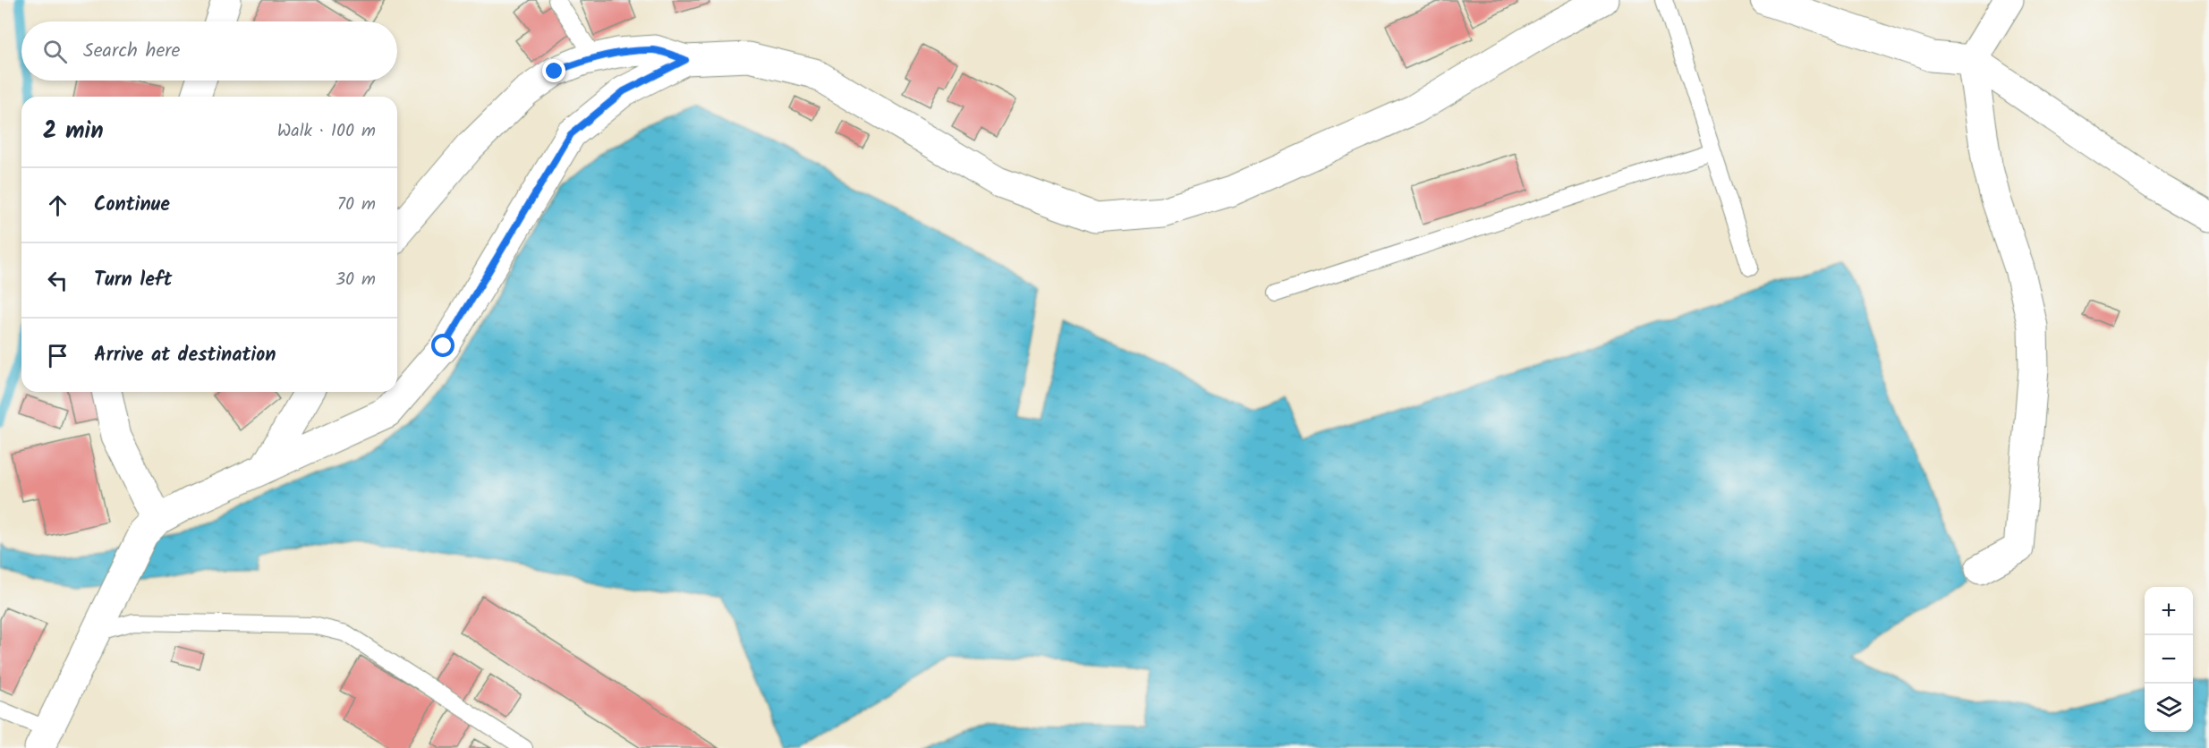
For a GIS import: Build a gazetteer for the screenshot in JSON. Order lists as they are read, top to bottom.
{
  "page": {
    "search": "Search here",
    "heading": ["2 min", "Walk · 100 m"],
    "list": [
      ["Continue", "70 m"],
      ["Turn left", "30 m"],
      "Arrive at destination"
    ],
    "map_buttons": ["+", "−"]
  }
}
